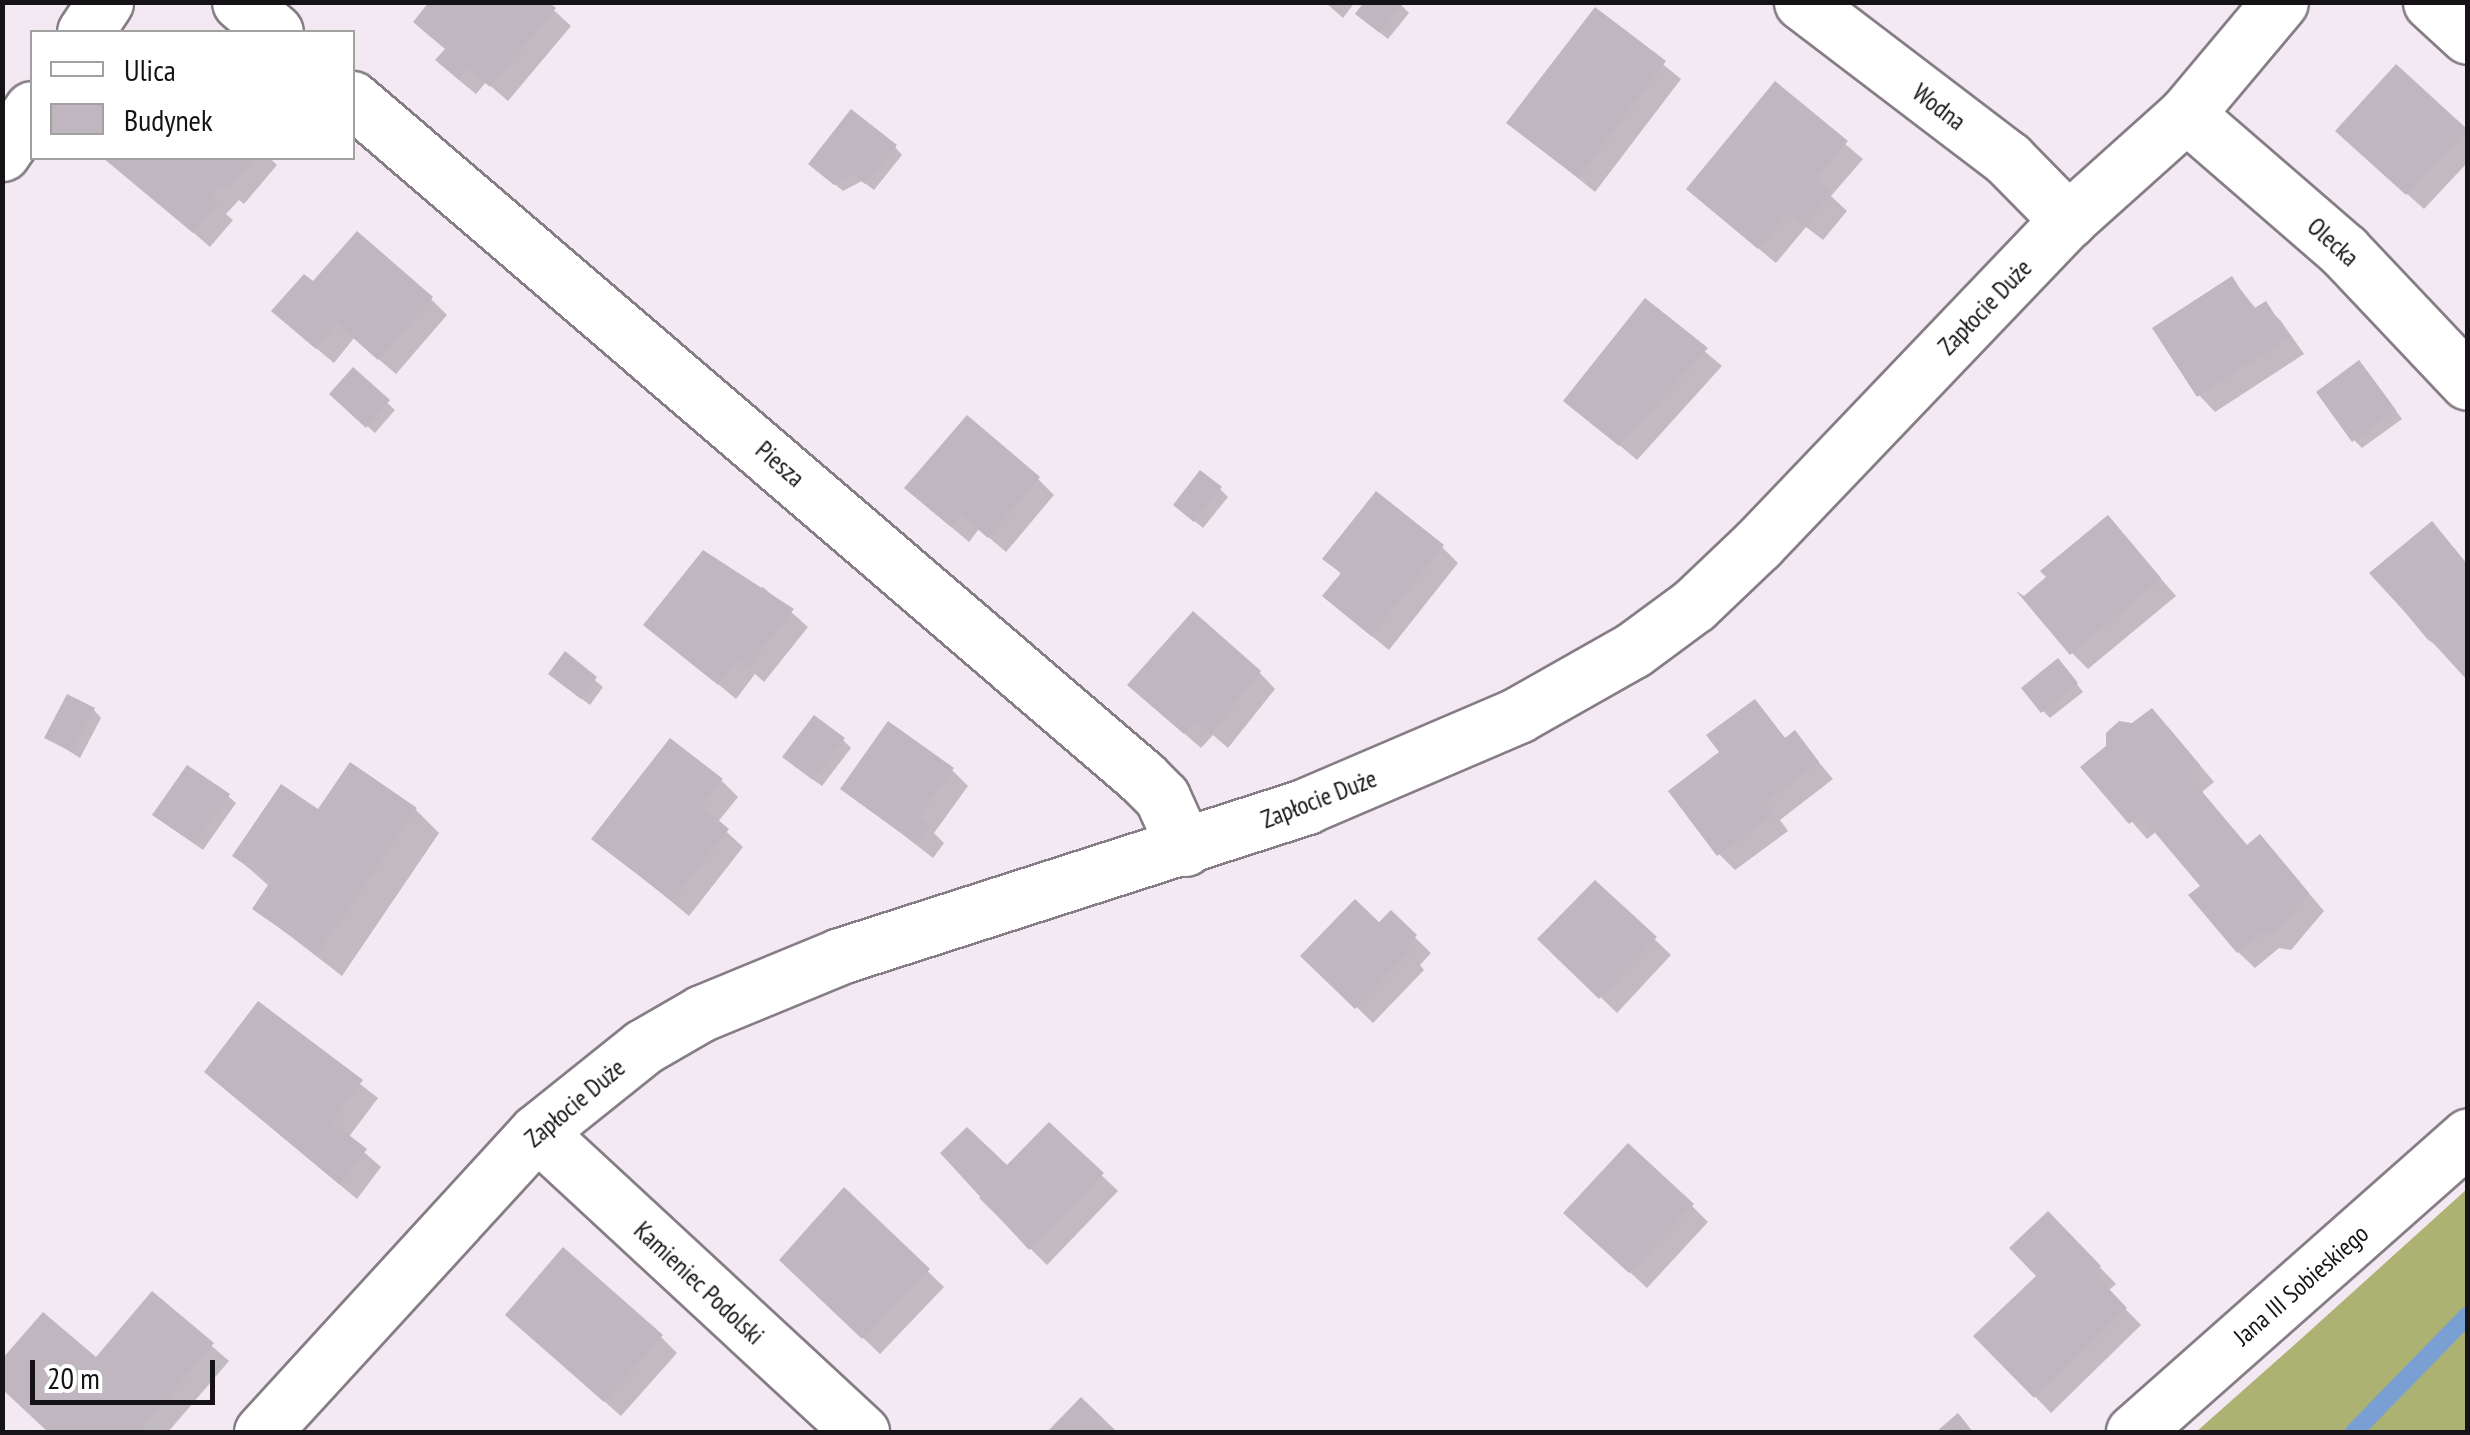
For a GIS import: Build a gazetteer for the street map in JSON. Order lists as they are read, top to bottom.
{
  "streets": {
    "street": [
      "Wodna",
      "Olecka",
      "Zapłocie Duże",
      "Piesza",
      "Kamieniec Podolski",
      "Jana III Sobieskiego"
    ]
  },
  "crossings": [
    ["Wodna", "Zapłocie Duże"],
    ["Olecka", "Zapłocie Duże"],
    ["Zapłocie Duże", "Piesza"],
    ["Zapłocie Duże", "Kamieniec Podolski"]
  ],
  "legend": ["Ulica", "Budynek"],
  "scale_bar": "20 m"
}
